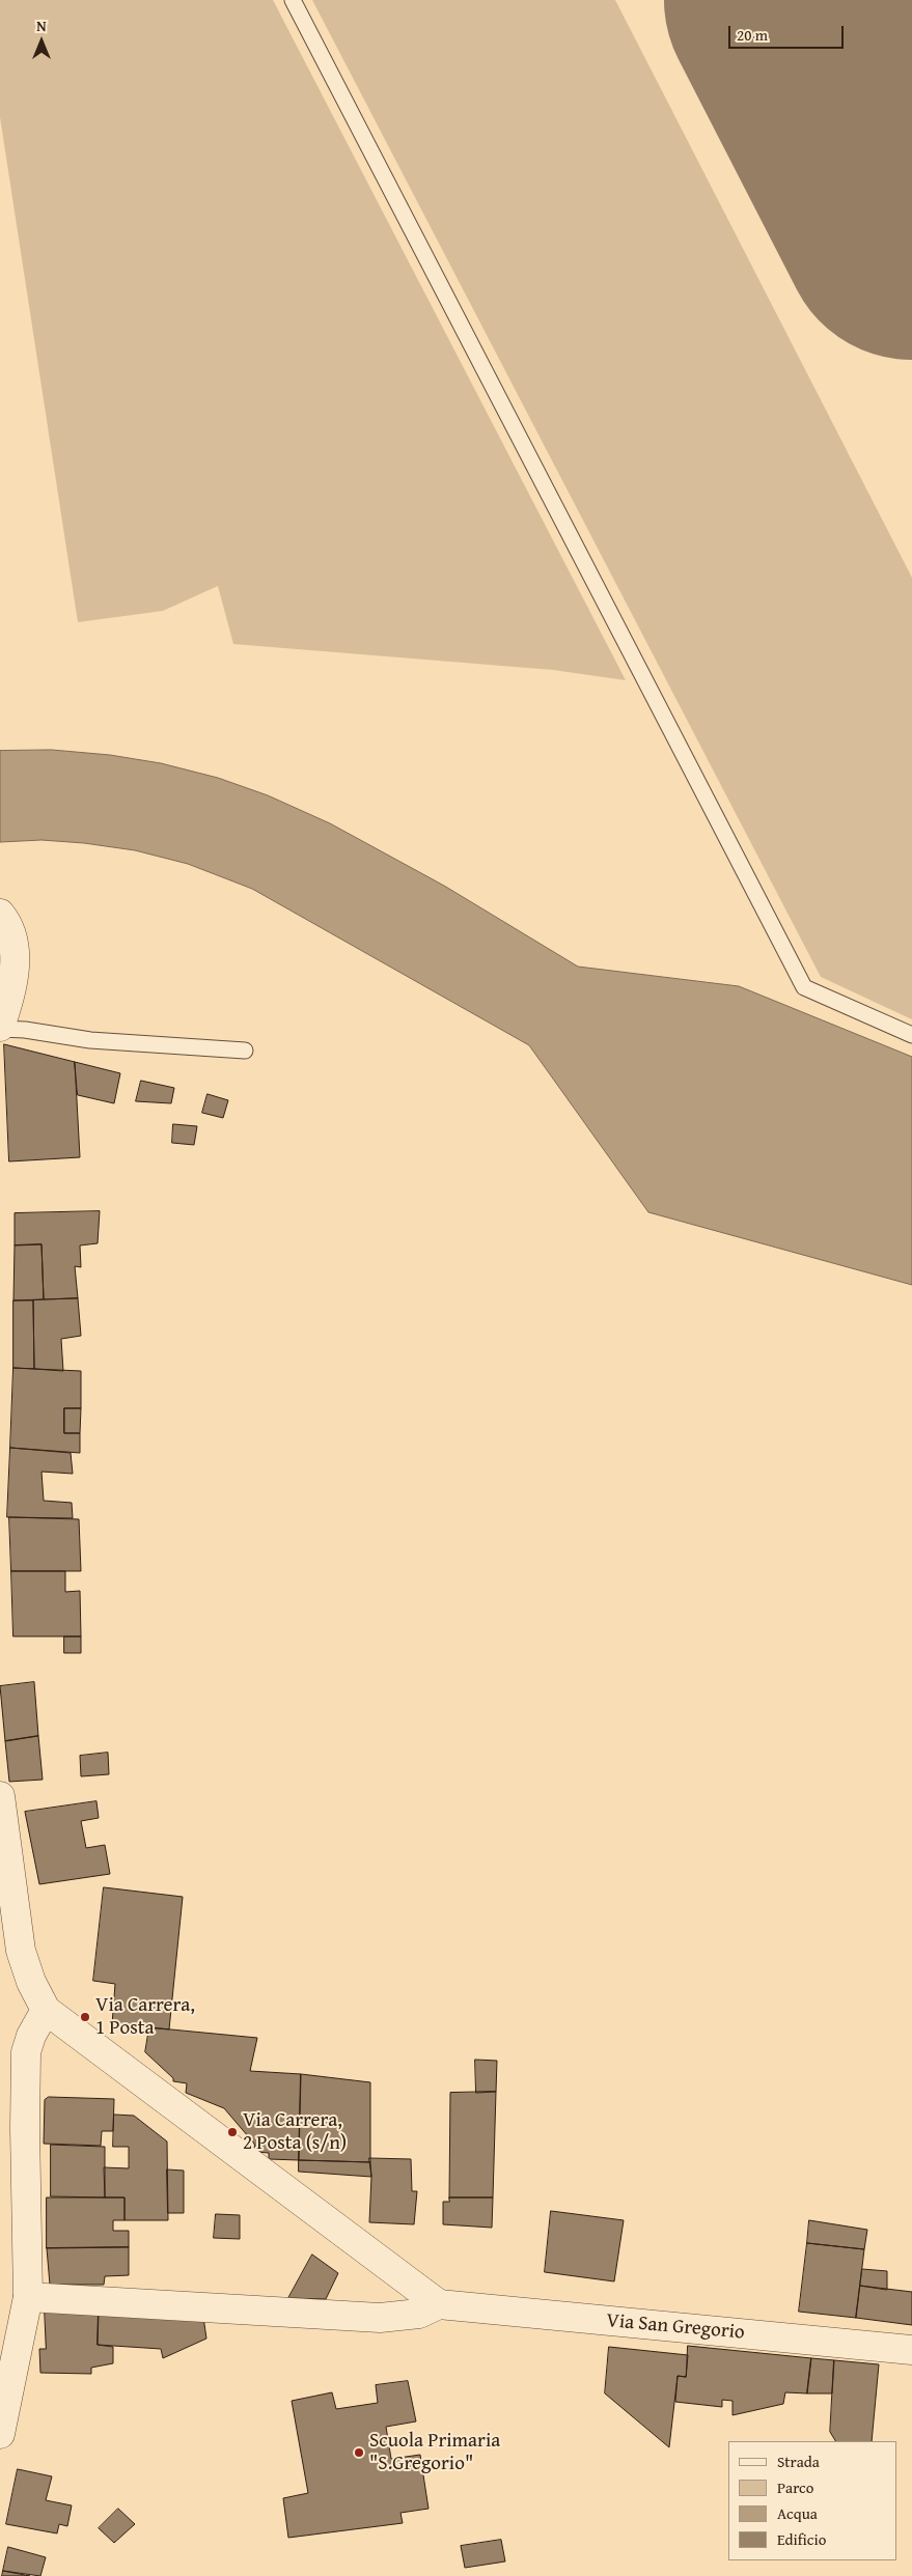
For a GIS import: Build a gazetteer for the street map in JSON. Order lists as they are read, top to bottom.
{
  "streets": {
    "street": ["Via San Gregorio"]
  },
  "places": ["Via Carrera, 1 Posta", "Via Carrera, 2 Posta (s/n)", "Scuola Primaria \"S.Gregorio\""],
  "legend": [
    "Strada",
    "Parco",
    "Acqua",
    "Edificio"
  ],
  "scale_bar": "20 m",
  "north": "top"
}
